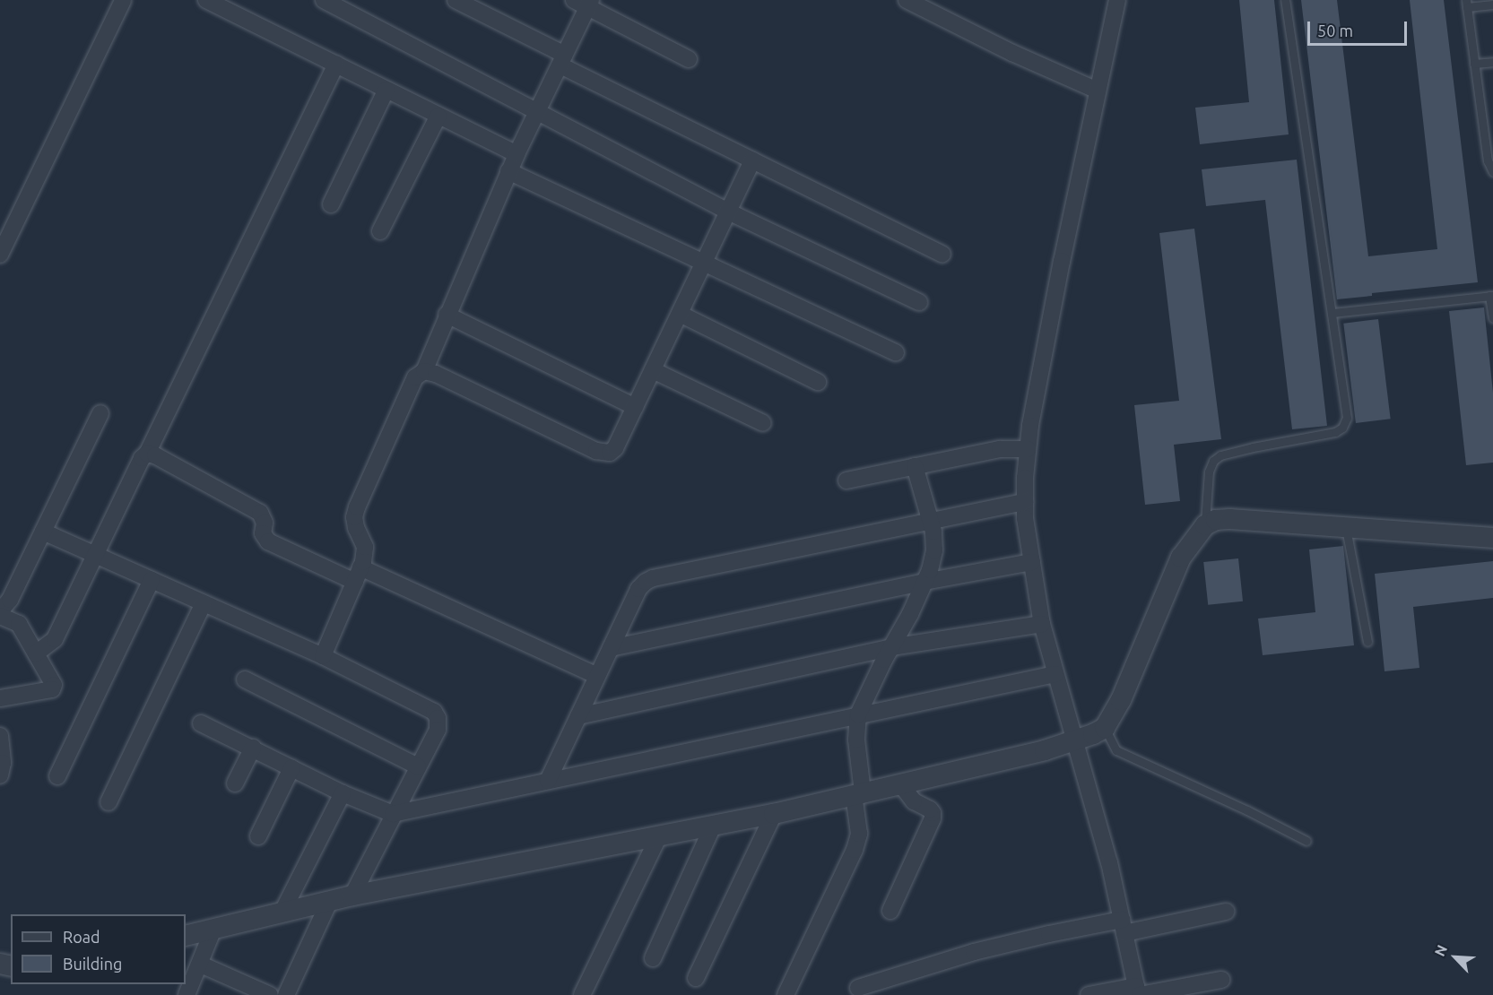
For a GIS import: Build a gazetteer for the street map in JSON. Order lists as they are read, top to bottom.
{
  "legend": ["Road", "Building"],
  "scale_bar": "50 m",
  "north": "top left"
}
